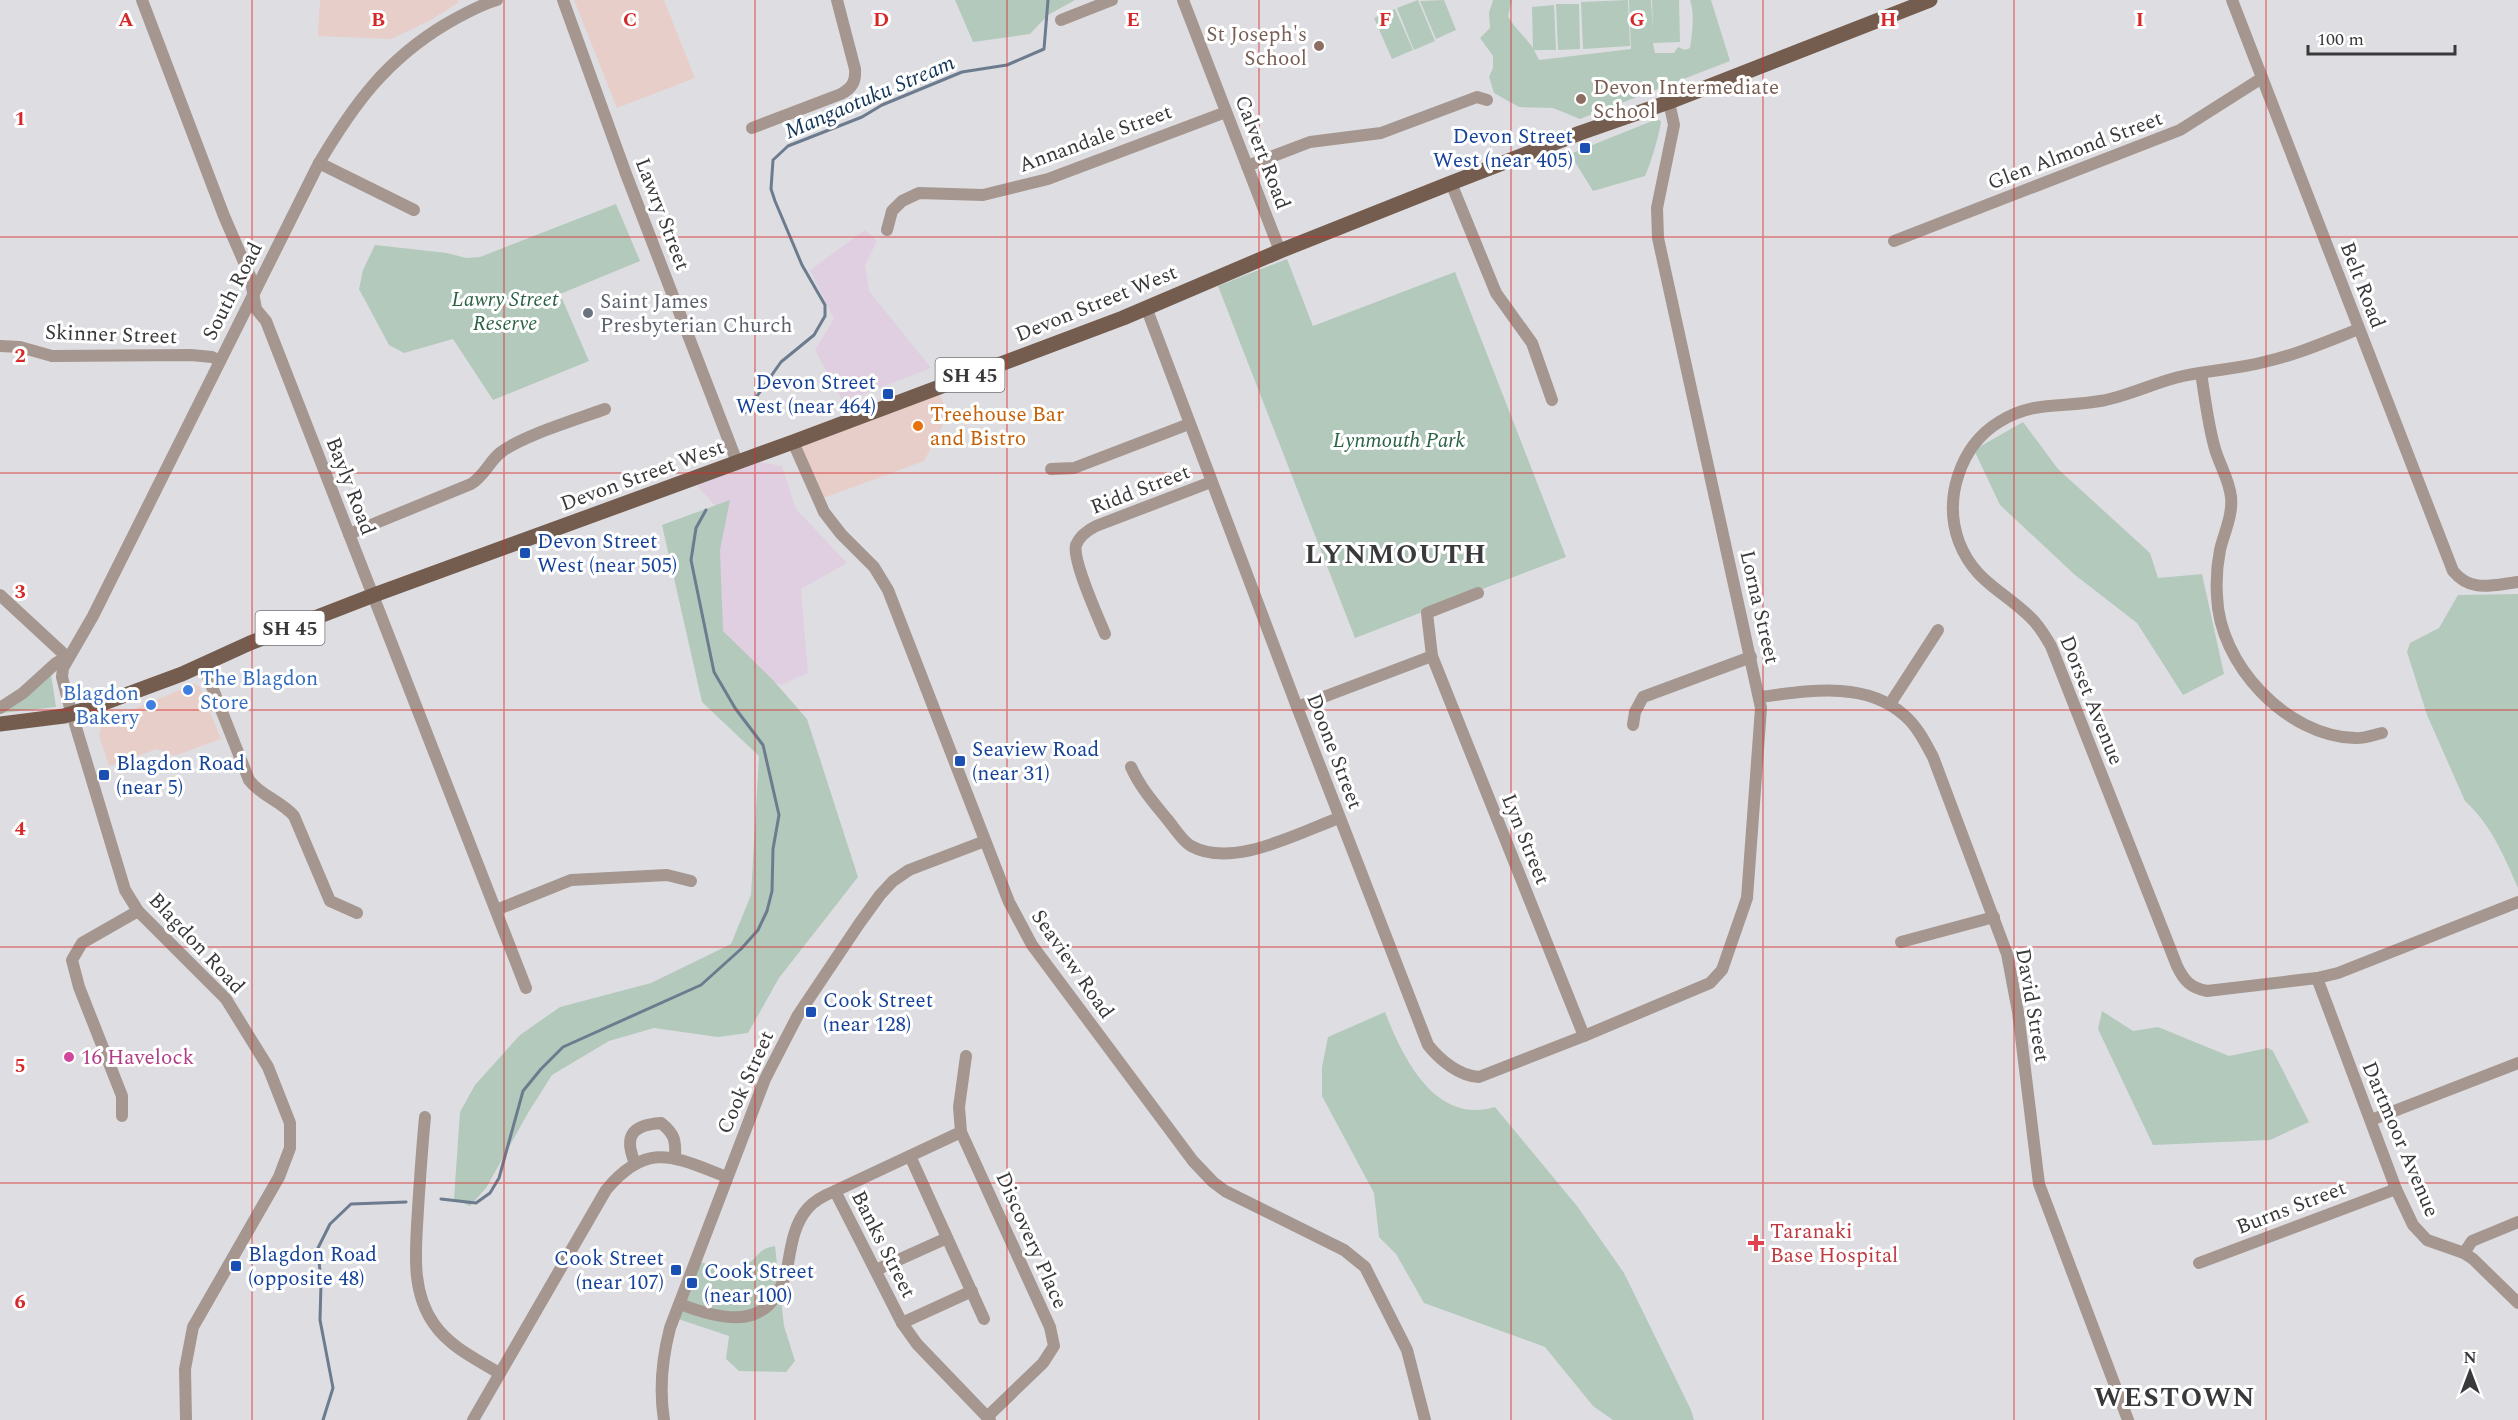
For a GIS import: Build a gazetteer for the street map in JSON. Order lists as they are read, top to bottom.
{
  "streets": {
    "main road": ["Devon Street West", "SH 45"],
    "street": [
      "Annandale Street",
      "Glen Almond Street",
      "Calvert Road",
      "Lawry Street",
      "Belt Road",
      "South Road",
      "Skinner Street",
      "Bayly Road",
      "Ridd Street",
      "Lorna Street",
      "Dorset Avenue",
      "Doone Street",
      "Lyn Street",
      "Blagdon Road",
      "Seaview Road",
      "David Street",
      "Cook Street",
      "Dartmoor Avenue",
      "Burns Street",
      "Discovery Place",
      "Banks Street"
    ]
  },
  "crossings": [
    ["Annandale Street", "Calvert Road"],
    ["Glen Almond Street", "Belt Road"],
    ["Calvert Road", "Devon Street West"],
    ["Lawry Street", "Devon Street West"],
    ["Belt Road", "Dorset Avenue"],
    ["South Road", "Devon Street West"],
    ["South Road", "Skinner Street"],
    ["South Road", "SH 45"],
    ["South Road", "Bayly Road"],
    ["South Road", "Blagdon Road"],
    ["Devon Street West", "SH 45"],
    ["Devon Street West", "Bayly Road"],
    ["Devon Street West", "Lorna Street"],
    ["Devon Street West", "Doone Street"],
    ["Devon Street West", "Blagdon Road"],
    ["Devon Street West", "Seaview Road"],
    ["SH 45", "Blagdon Road"],
    ["Ridd Street", "Doone Street"],
    ["Lorna Street", "Doone Street"],
    ["Lorna Street", "Lyn Street"],
    ["Lorna Street", "David Street"],
    ["Dorset Avenue", "Dartmoor Avenue"],
    ["Doone Street", "Lyn Street"],
    ["Seaview Road", "Cook Street"],
    ["Dartmoor Avenue", "Burns Street"],
    ["Discovery Place", "Banks Street"]
  ],
  "districts": ["LYNMOUTH", "WESTOWN"],
  "water": ["Mangaotuku Stream"],
  "parks": ["Lawry Street Reserve", "Lynmouth Park"],
  "places": {
    "other": [
      "St Joseph's School",
      "Devon Intermediate School",
      "Saint James Presbyterian Church",
      "Treehouse Bar and Bistro",
      "The Blagdon Store",
      "Blagdon Bakery",
      "16 Havelock"
    ],
    "transit": [
      "Devon Street West (near 405)",
      "Devon Street West (near 464)",
      "Devon Street West (near 505)",
      "Seaview Road (near 31)",
      "Blagdon Road (near 5)",
      "Cook Street (near 128)",
      "Blagdon Road (opposite 48)",
      "Cook Street (near 107)",
      "Cook Street (near 100)"
    ],
    "health": ["Taranaki Base Hospital"]
  },
  "scale_bar": "100 m",
  "north": "top",
  "grid": {
    "columns": [
      "A",
      "B",
      "C",
      "D",
      "E",
      "F",
      "G",
      "H",
      "I"
    ],
    "rows": [
      "1",
      "2",
      "3",
      "4",
      "5",
      "6"
    ]
  }
}
